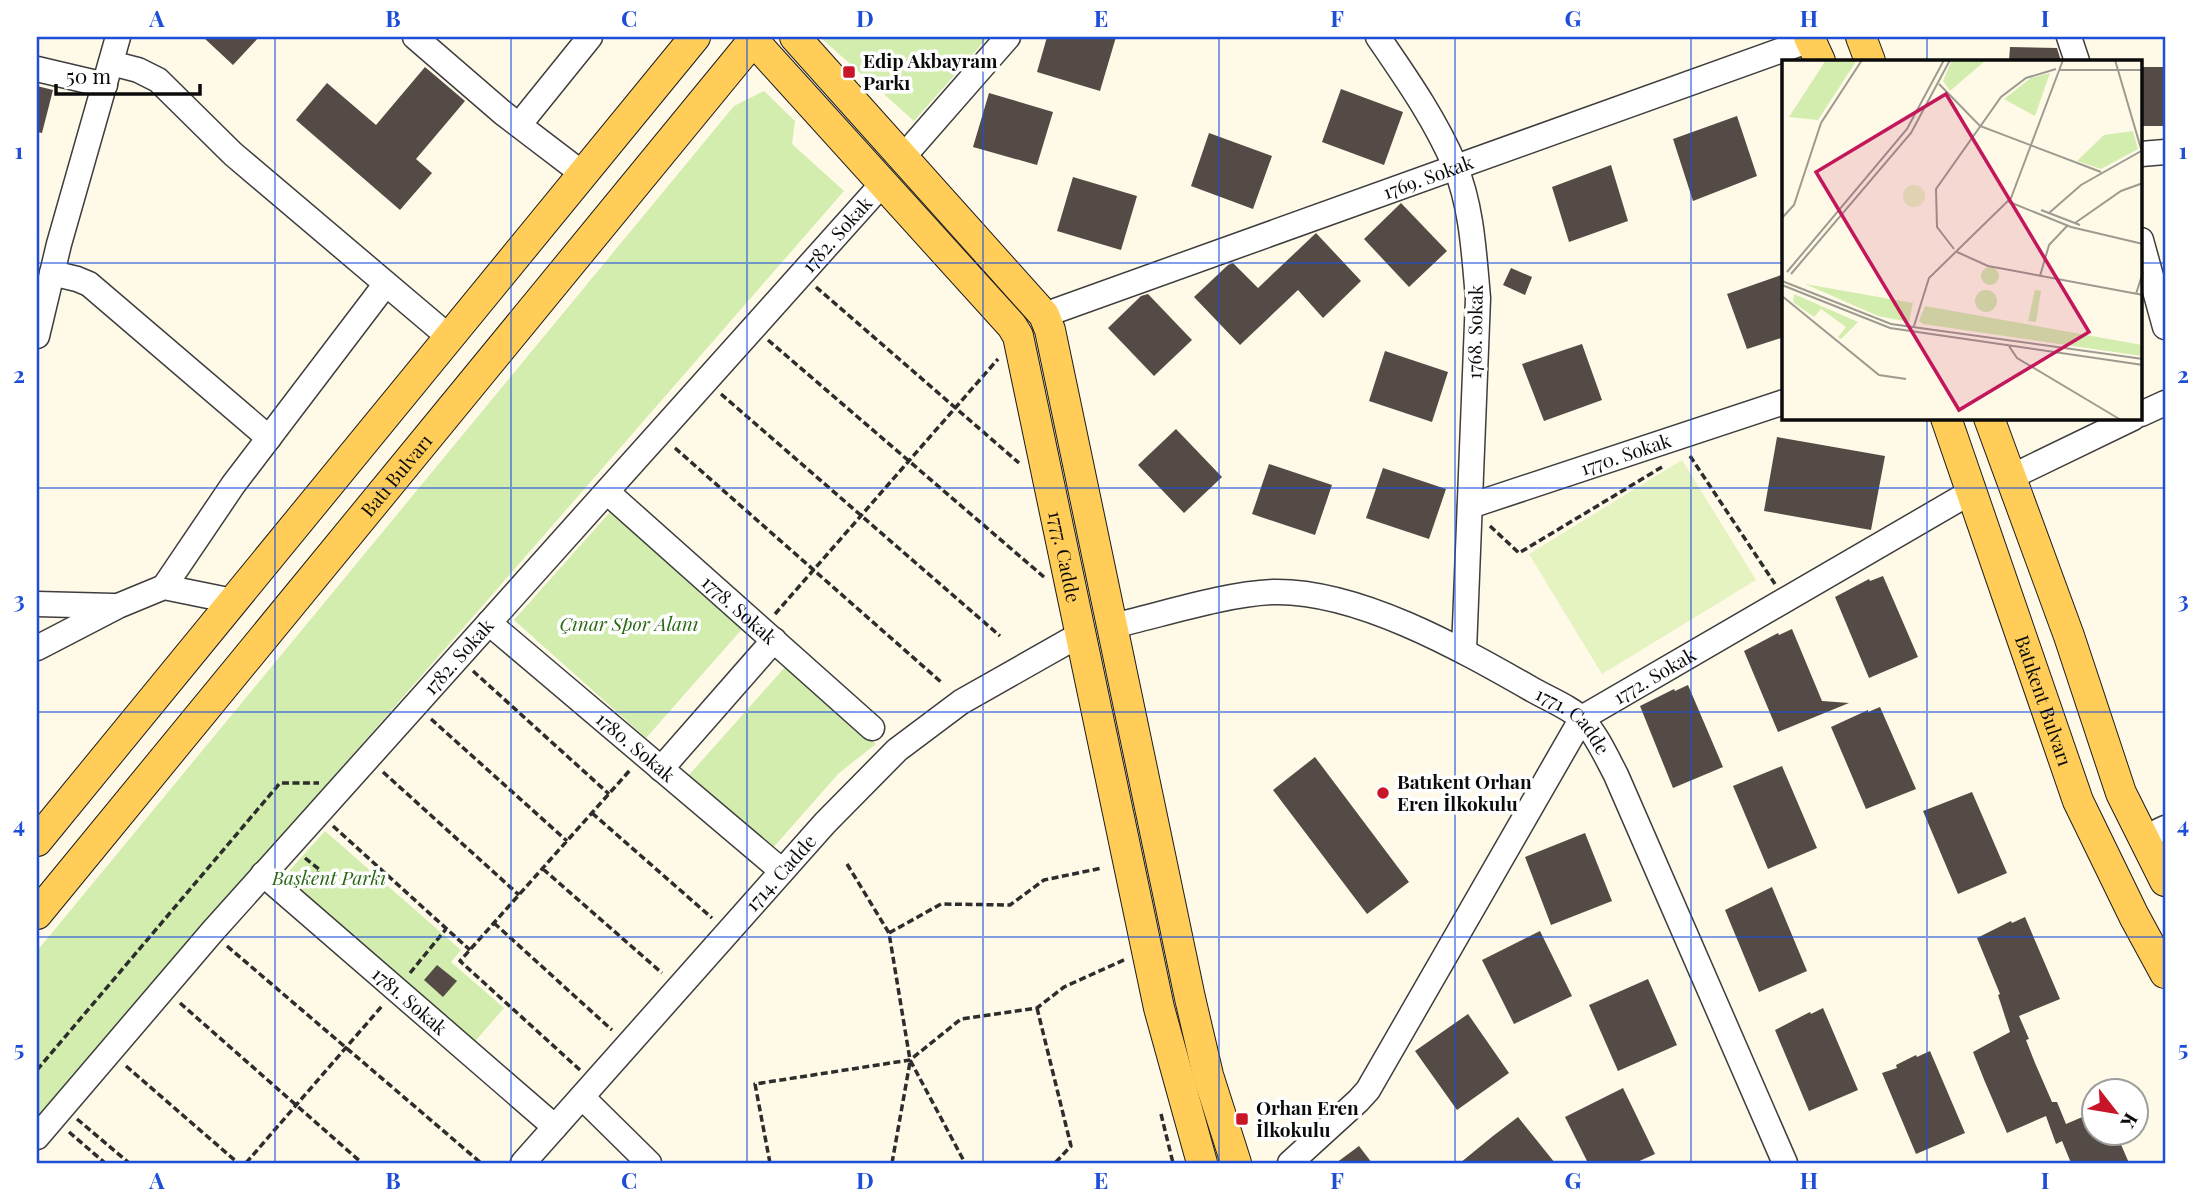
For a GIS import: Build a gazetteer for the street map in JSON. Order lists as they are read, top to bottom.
{
  "streets": {
    "main road": ["Batı Bulvarı", "1777. Cadde", "Batıkent Bulvarı"],
    "street": [
      "1769. Sokak",
      "1782. Sokak",
      "1768. Sokak",
      "1770. Sokak",
      "1778. Sokak",
      "1772. Sokak",
      "1771. Cadde",
      "1780. Sokak",
      "1714. Cadde",
      "1781. Sokak"
    ]
  },
  "crossings": [
    ["1769. Sokak", "1768. Sokak"],
    ["1769. Sokak", "1777. Cadde"],
    ["1782. Sokak", "1777. Cadde"],
    ["1782. Sokak", "1778. Sokak"],
    ["1782. Sokak", "1780. Sokak"],
    ["1782. Sokak", "1781. Sokak"],
    ["1768. Sokak", "1770. Sokak"],
    ["1768. Sokak", "1771. Cadde"],
    ["Batı Bulvarı", "1777. Cadde"],
    ["1777. Cadde", "1771. Cadde"],
    ["1777. Cadde", "1714. Cadde"],
    ["1772. Sokak", "Batıkent Bulvarı"],
    ["1772. Sokak", "1771. Cadde"],
    ["1780. Sokak", "1714. Cadde"],
    ["1714. Cadde", "1781. Sokak"]
  ],
  "parks": ["Çınar Spor Alanı", "Başkent Parkı"],
  "places": {
    "transit": ["Edip Akbayram Parkı", "Orhan Eren İlkokulu"],
    "other": ["Batıkent Orhan Eren İlkokulu"]
  },
  "scale_bar": "50 m",
  "north": "bottom right",
  "grid": {
    "columns": [
      "A",
      "B",
      "C",
      "D",
      "E",
      "F",
      "G",
      "H",
      "I"
    ],
    "rows": [
      "1",
      "2",
      "3",
      "4",
      "5"
    ]
  }
}
